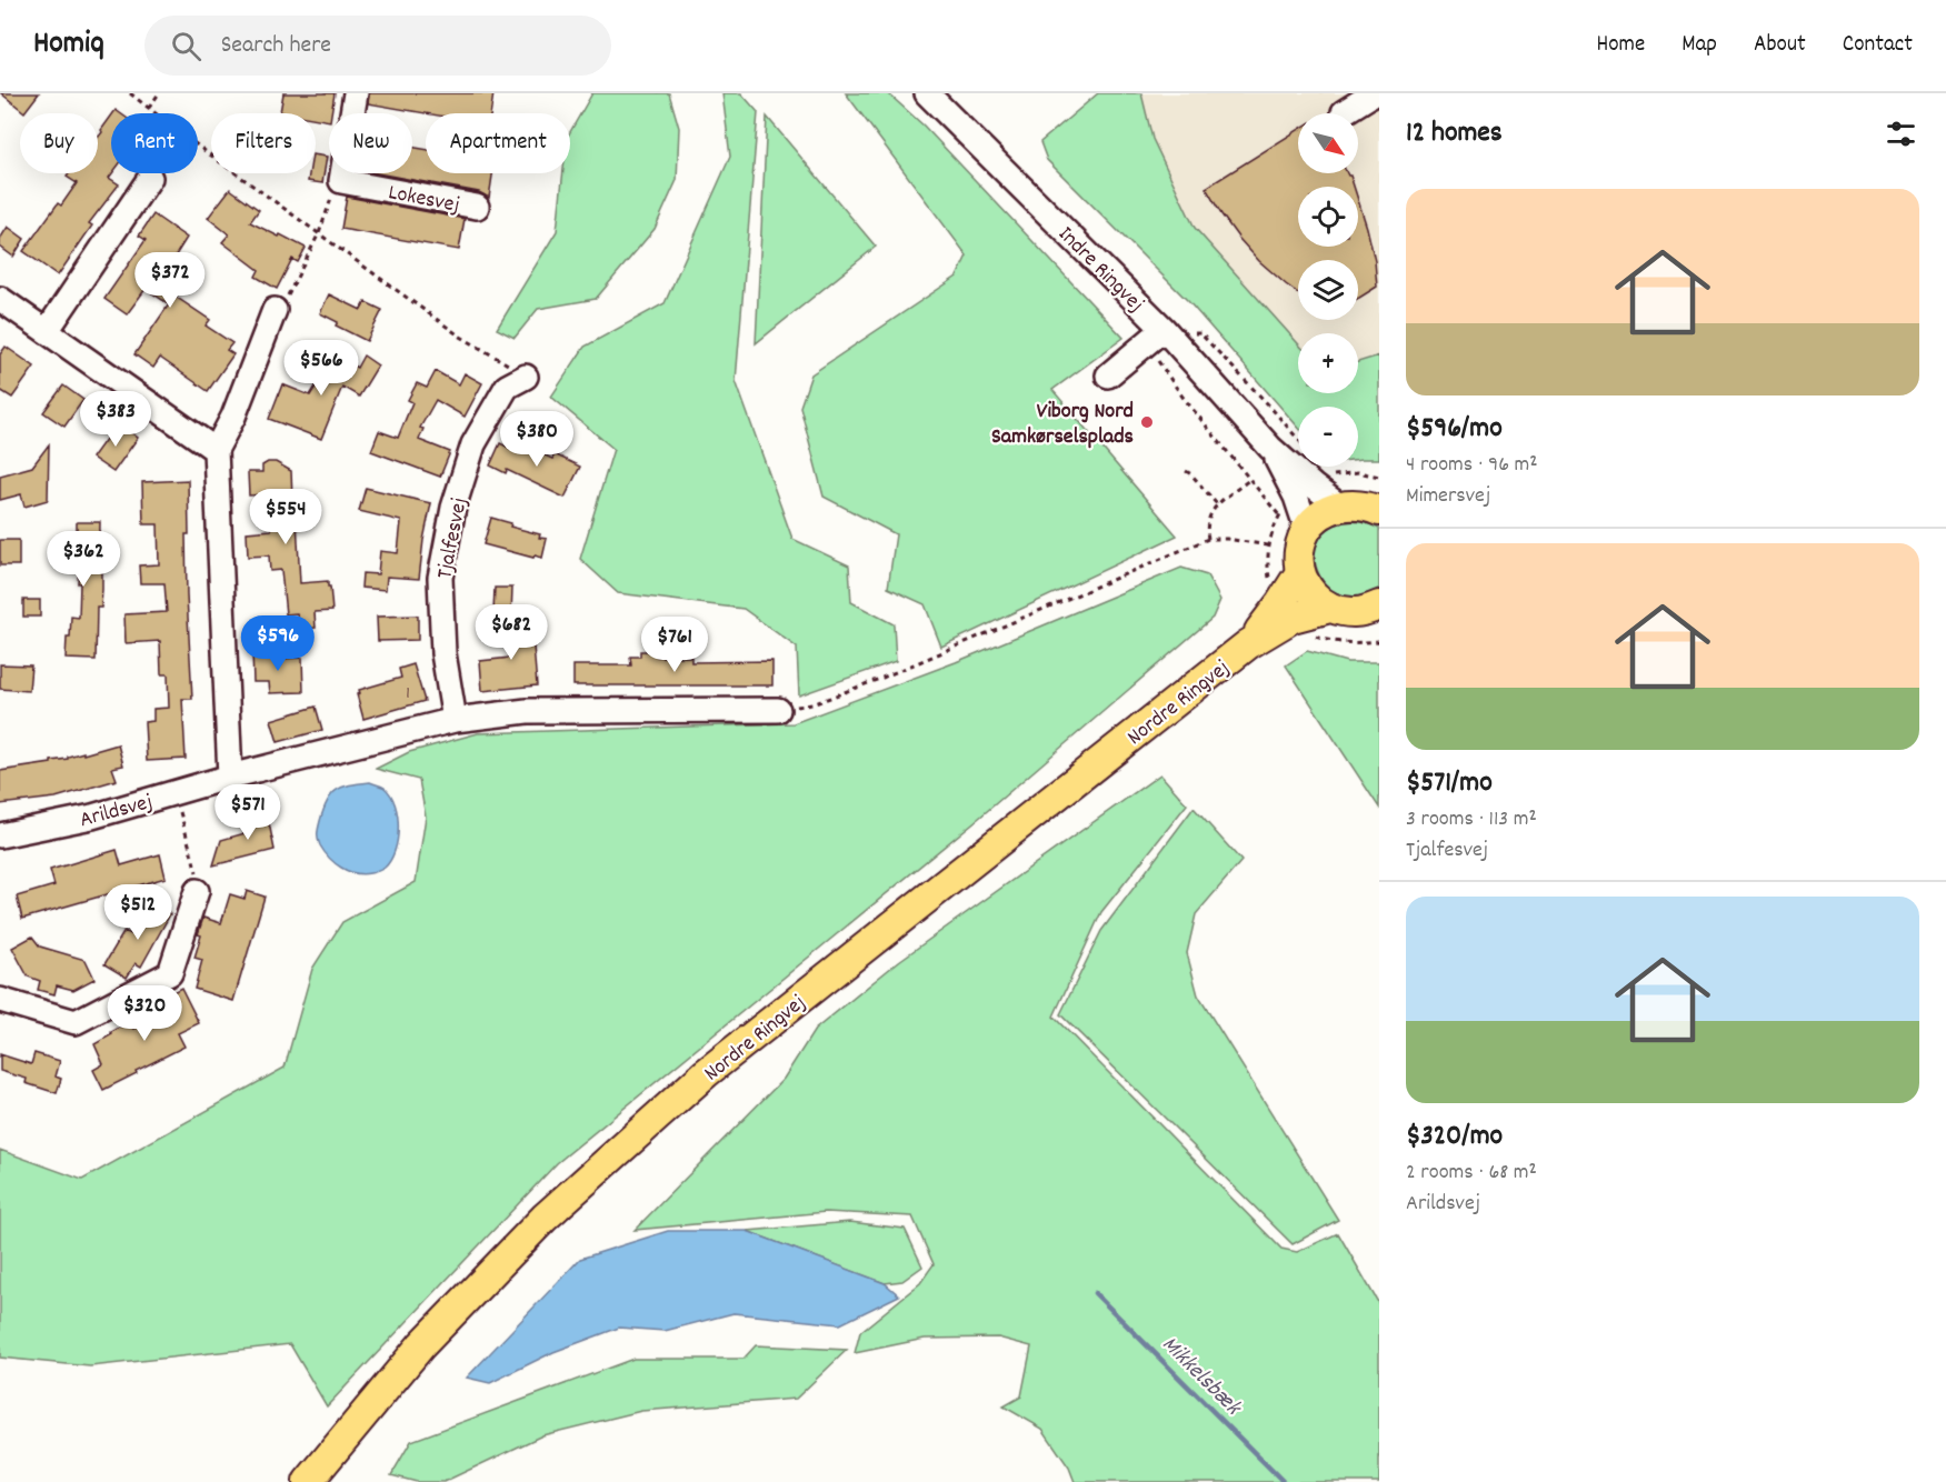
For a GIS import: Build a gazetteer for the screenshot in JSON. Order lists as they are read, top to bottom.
{
  "streets": {
    "main road": ["Nordre Ringvej"],
    "street": [
      "Lokesvej",
      "Indre Ringvej",
      "Tjalfesvej",
      "Arildsvej"
    ]
  },
  "water": ["Mikkelsbæk"],
  "places": ["Viborg Nord Samkørselsplads"],
  "house_numbers": ["1"],
  "north": "bottom right",
  "page": {
    "header": "Homiq",
    "search": "Search here",
    "nav": [
      "Home",
      "Map",
      "About",
      "Contact"
    ],
    "heading": "12 homes",
    "map_buttons": ["+", "−"],
    "chip": [
      "Buy",
      "Rent",
      "Filters",
      "New",
      "Apartment"
    ],
    "list": [
      {
        "name": "$596/mo",
        "note": "4 rooms · 96 m² · Mimersvej"
      },
      {
        "name": "$571/mo",
        "note": "3 rooms · 113 m² · Tjalfesvej"
      },
      {
        "name": "$320/mo",
        "note": "2 rooms · 68 m² · Arildsvej"
      }
    ],
    "price": [
      "$372",
      "$566",
      "$383",
      "$380",
      "$554",
      "$362",
      "$682",
      "$596",
      "$761",
      "$571",
      "$512",
      "$320"
    ]
  }
}
